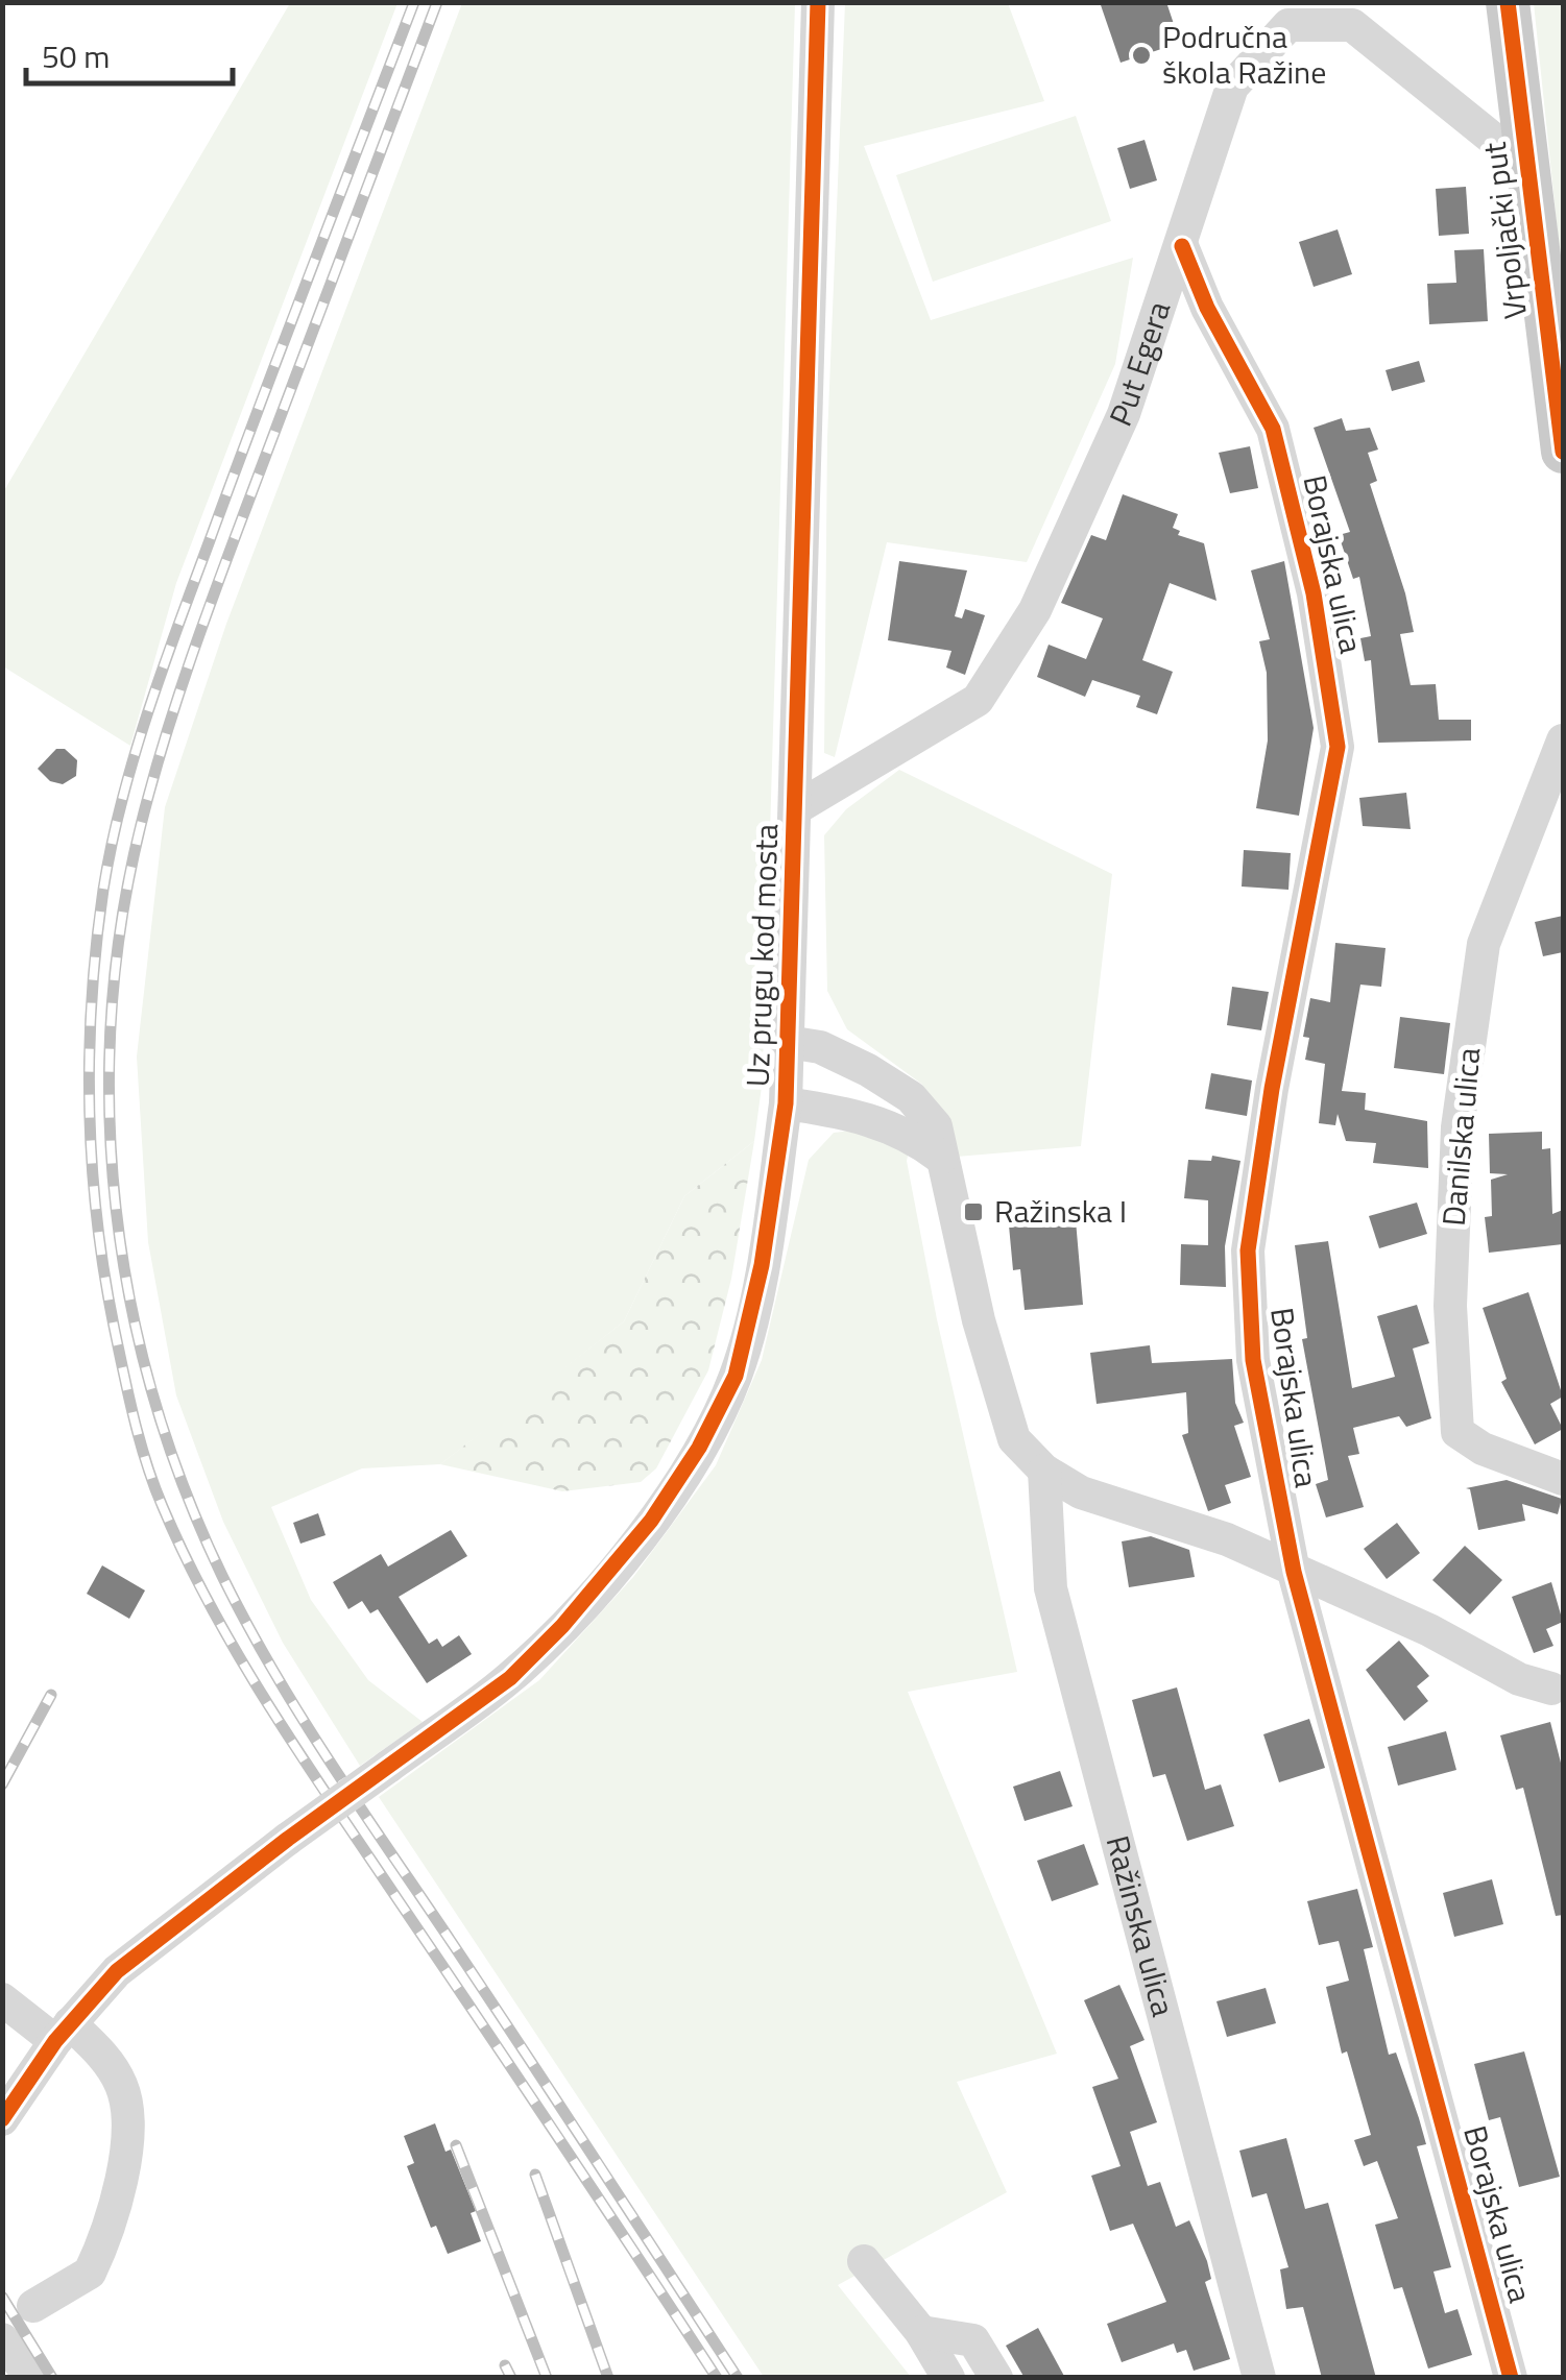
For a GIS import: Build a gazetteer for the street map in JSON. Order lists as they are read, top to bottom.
{
  "streets": {
    "main road": ["Vrpoljački put"],
    "street": [
      "Put Egera",
      "Borajska ulica",
      "Uz prugu kod mosta",
      "Danilska ulica",
      "Ražinska ulica"
    ]
  },
  "crossings": [
    ["Vrpoljački put", "Put Egera"],
    ["Put Egera", "Borajska ulica"],
    ["Put Egera", "Uz prugu kod mosta"]
  ],
  "places": {
    "other": ["Područna škola Ražine"],
    "transit": ["Ražinska I"]
  },
  "scale_bar": "50 m"
}
